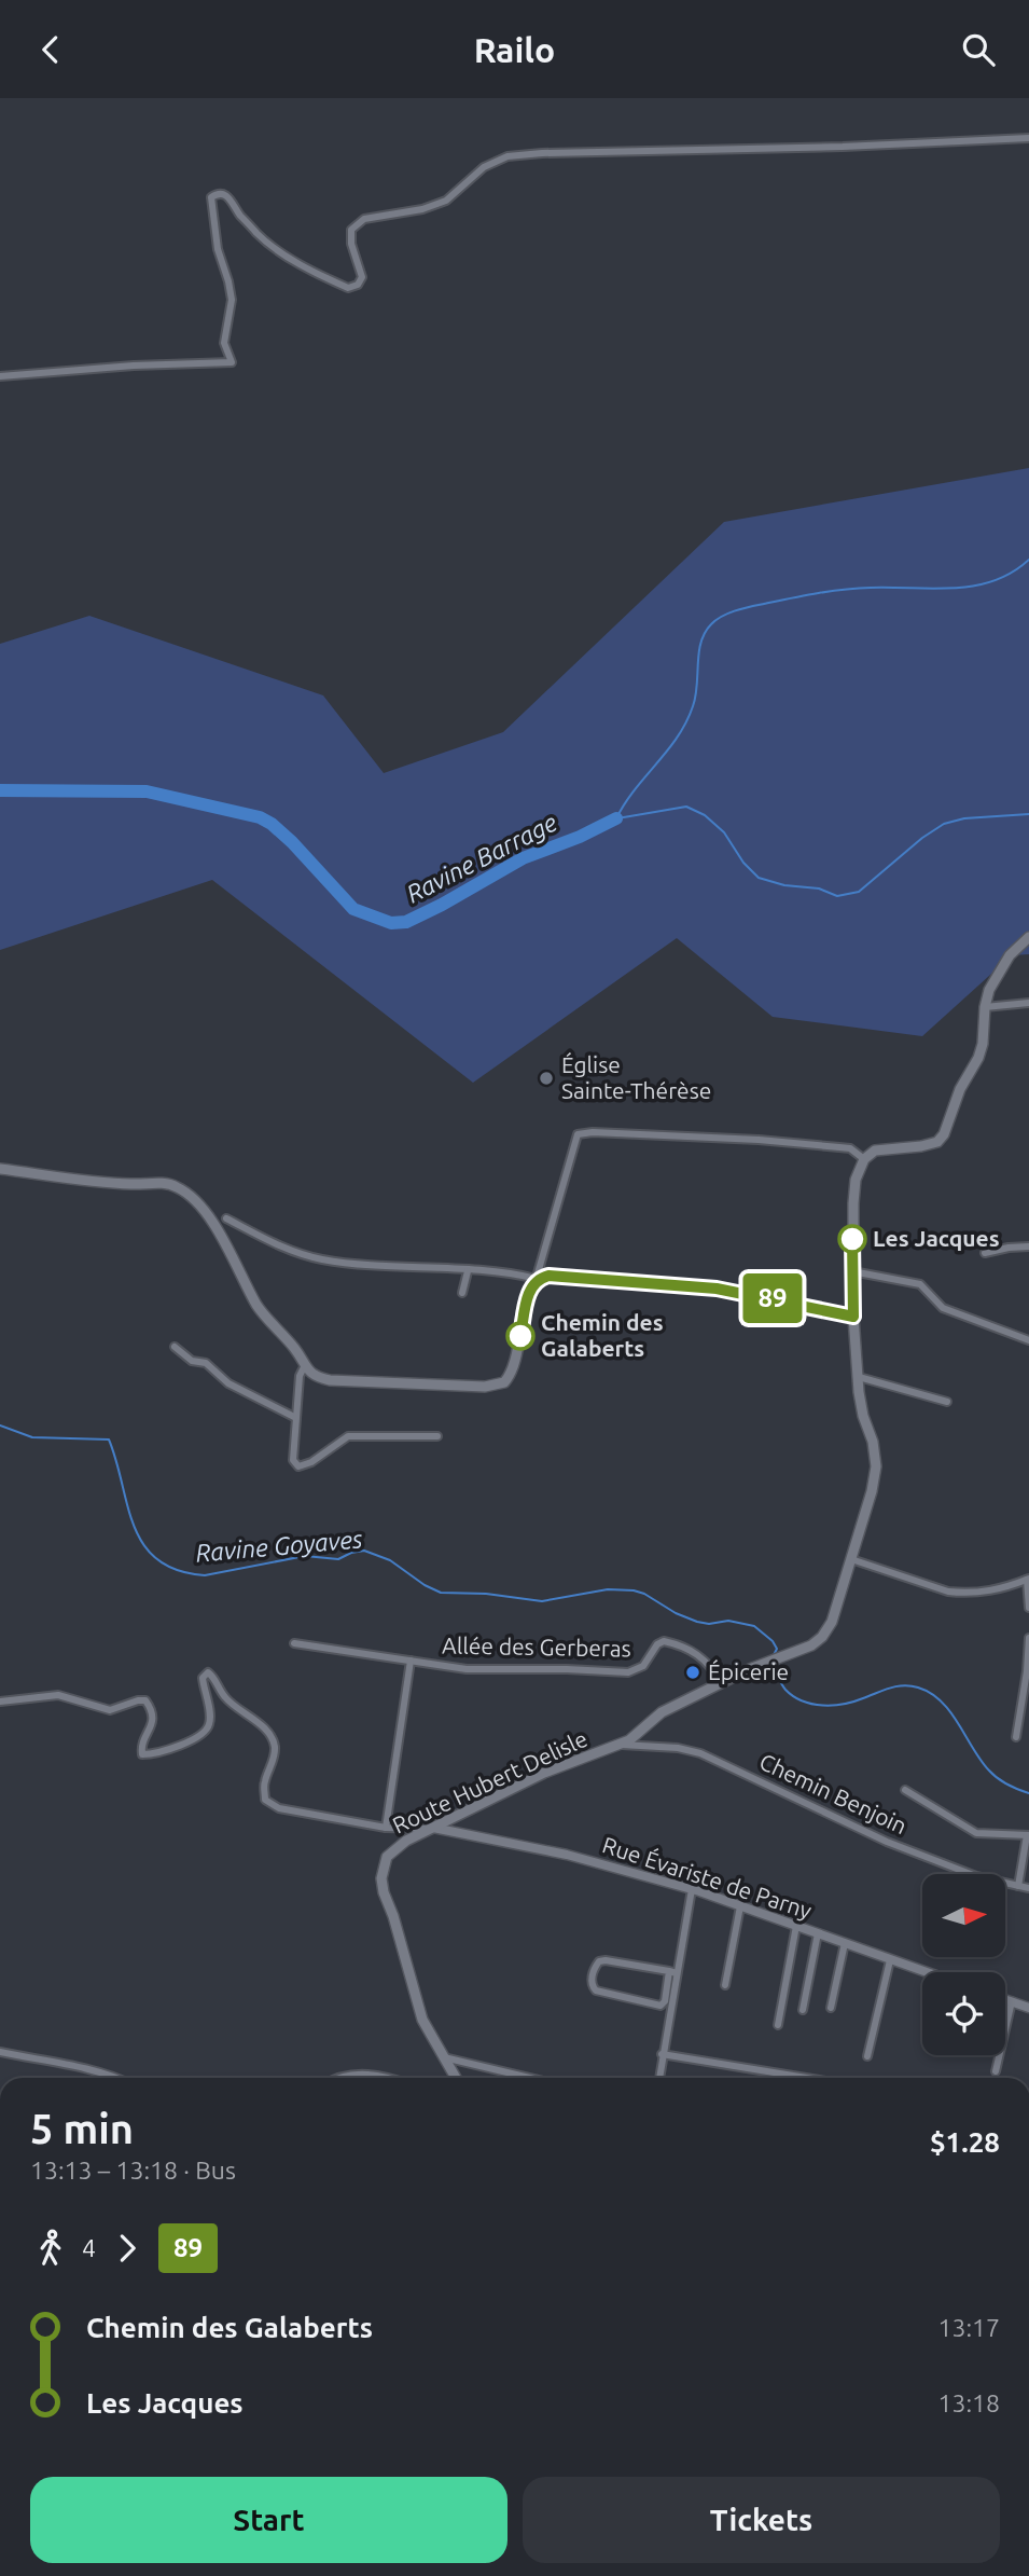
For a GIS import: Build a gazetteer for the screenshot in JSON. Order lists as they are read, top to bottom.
{
  "streets": {
    "main road": ["Route Hubert Delisle"],
    "street": ["Allée des Gerberas", "Chemin Benjoin", "Rue Évariste de Parny"]
  },
  "crossings": [
    ["Allée des Gerberas", "Route Hubert Delisle"],
    ["Route Hubert Delisle", "Chemin Benjoin"],
    ["Route Hubert Delisle", "Rue Évariste de Parny"]
  ],
  "water": ["Ravine Barrage", "Ravine Goyaves"],
  "places": [
    "Église Sainte-Thérèse",
    "Les Jacques",
    "Chemin des Galaberts",
    "Épicerie"
  ],
  "lines": ["bus line 89"],
  "north": "right",
  "page": {
    "header": "Railo",
    "on_map": "89",
    "heading": ["5 min", "13:13 – 13:18 · Bus", "$1.28"],
    "legs": ["4", "89"],
    "list": [
      {
        "name": "Chemin des Galaberts",
        "value": "13:17"
      },
      {
        "name": "Les Jacques",
        "value": "13:18"
      }
    ],
    "buttons": ["Start", "Tickets"]
  }
}
